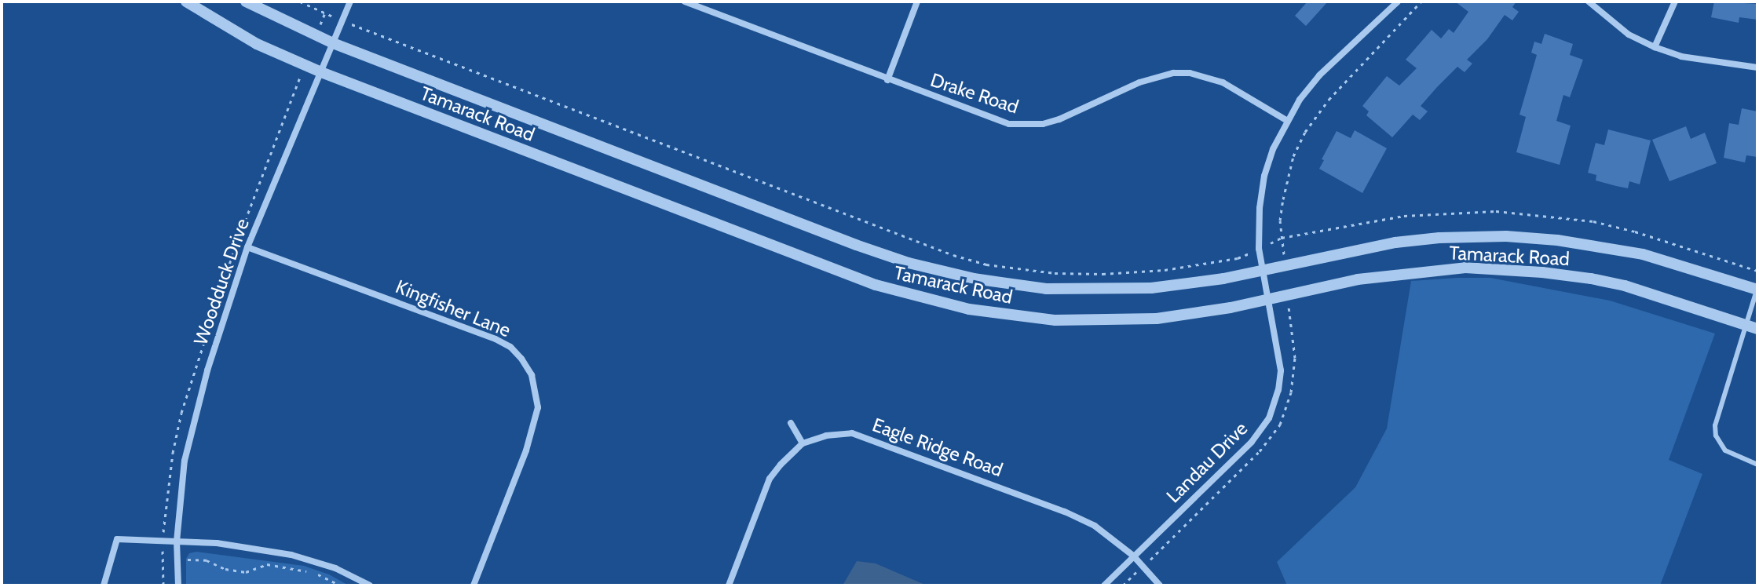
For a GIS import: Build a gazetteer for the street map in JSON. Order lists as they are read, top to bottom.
{
  "streets": {
    "street": [
      "Drake Road",
      "Tamarack Road",
      "Woodduck Drive",
      "Kingfisher Lane",
      "Eagle Ridge Road",
      "Landau Drive"
    ]
  },
  "crossings": [
    ["Drake Road", "Landau Drive"],
    ["Tamarack Road", "Woodduck Drive"],
    ["Tamarack Road", "Landau Drive"],
    ["Woodduck Drive", "Kingfisher Lane"],
    ["Eagle Ridge Road", "Landau Drive"]
  ]
}
